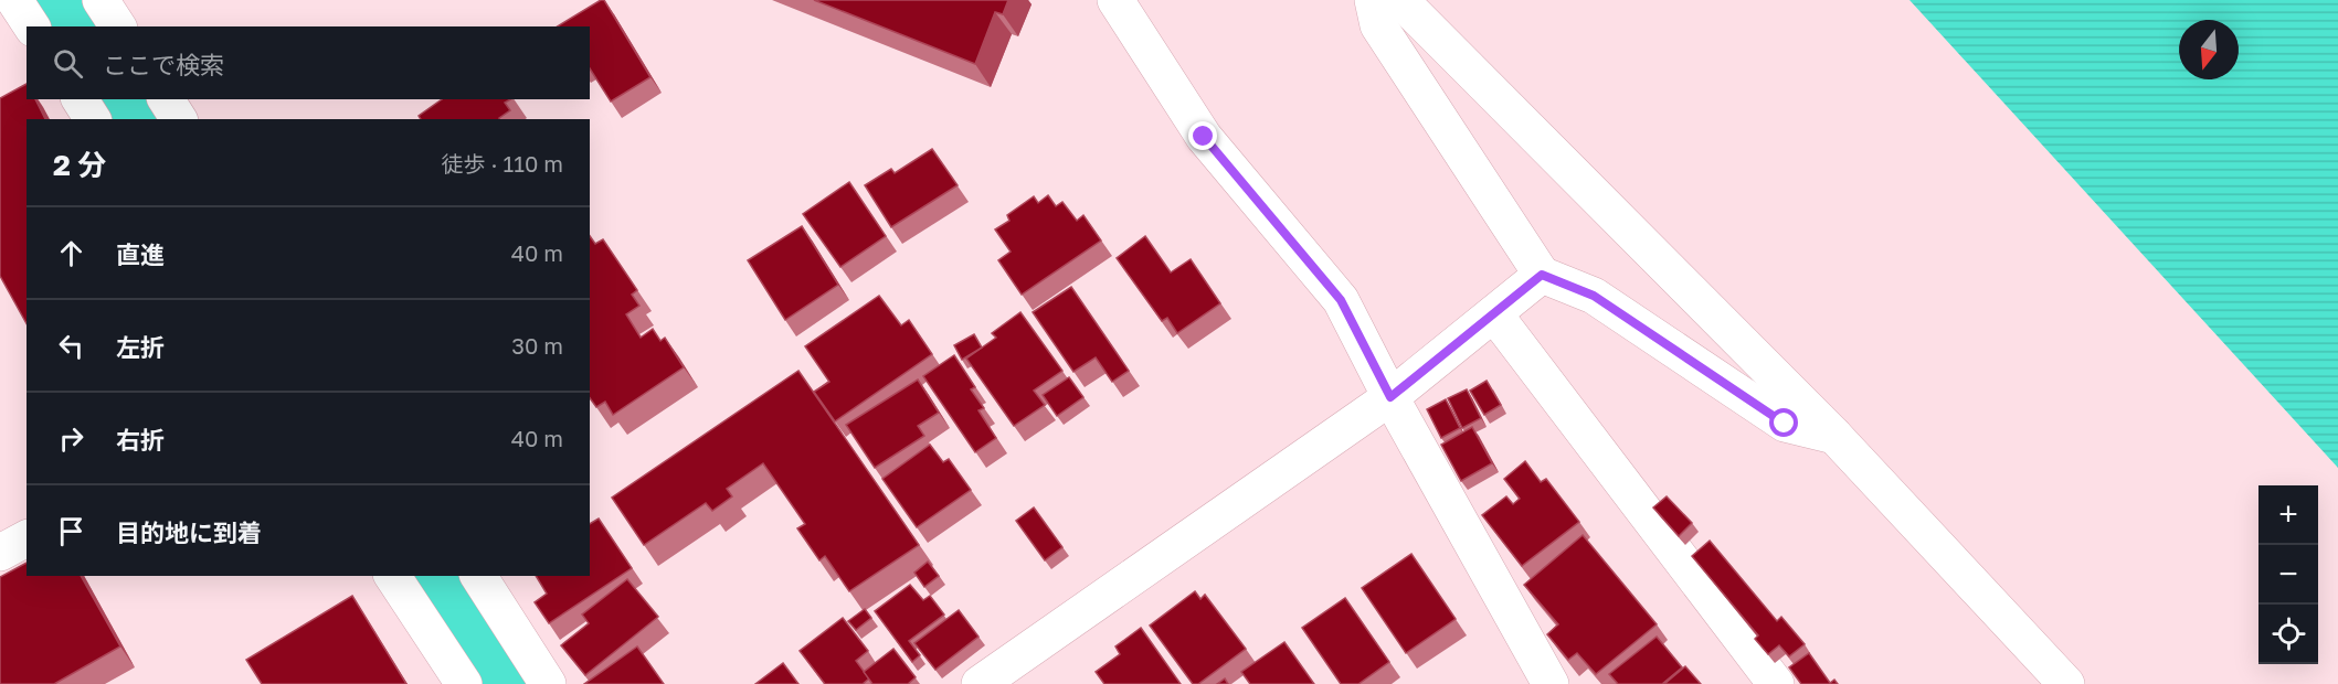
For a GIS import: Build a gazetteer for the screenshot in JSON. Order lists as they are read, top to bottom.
{
  "north": "bottom",
  "page": {
    "search": "ここで検索",
    "heading": ["2 分", "徒歩 · 110 m"],
    "list": [
      ["直進", "40 m"],
      ["左折", "30 m"],
      ["右折", "40 m"],
      "目的地に到着"
    ],
    "map_buttons": ["+", "−"]
  }
}
